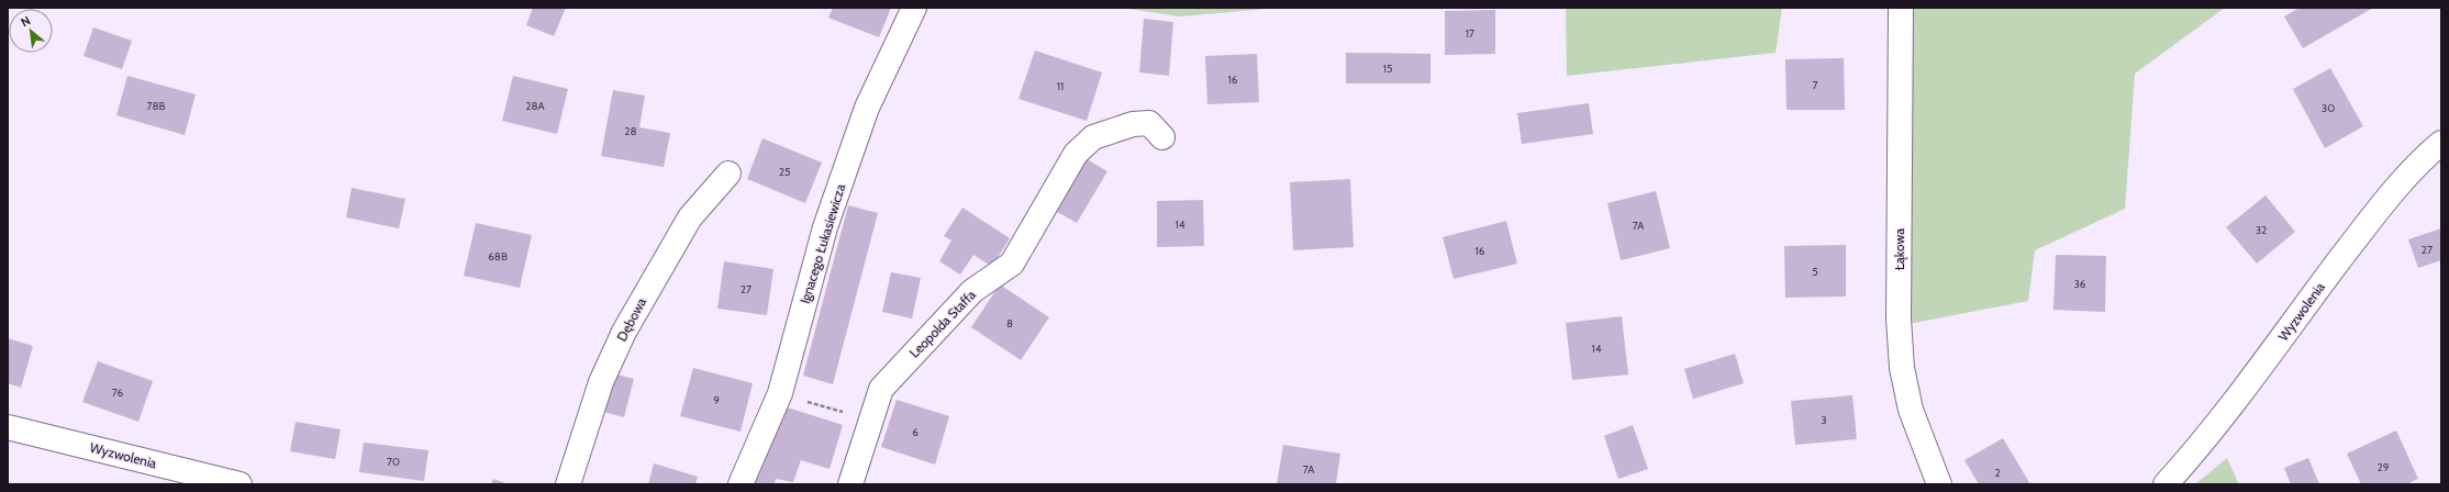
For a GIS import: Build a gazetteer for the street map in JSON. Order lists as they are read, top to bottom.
{
  "streets": {
    "street": [
      "Ignacego Łukasiewicza",
      "Łąkowa",
      "Wyzwolenia",
      "Dębowa",
      "Leopolda Staffa"
    ]
  },
  "house_numbers": [
    "17",
    "15",
    "16",
    "7",
    "11",
    "78B",
    "28A",
    "30",
    "28",
    "25",
    "14",
    "7A",
    "32",
    "27",
    "16",
    "68B",
    "5",
    "36",
    "27",
    "8",
    "14",
    "76",
    "9",
    "3",
    "6",
    "70",
    "29",
    "7A",
    "2"
  ],
  "north": "top left"
}
